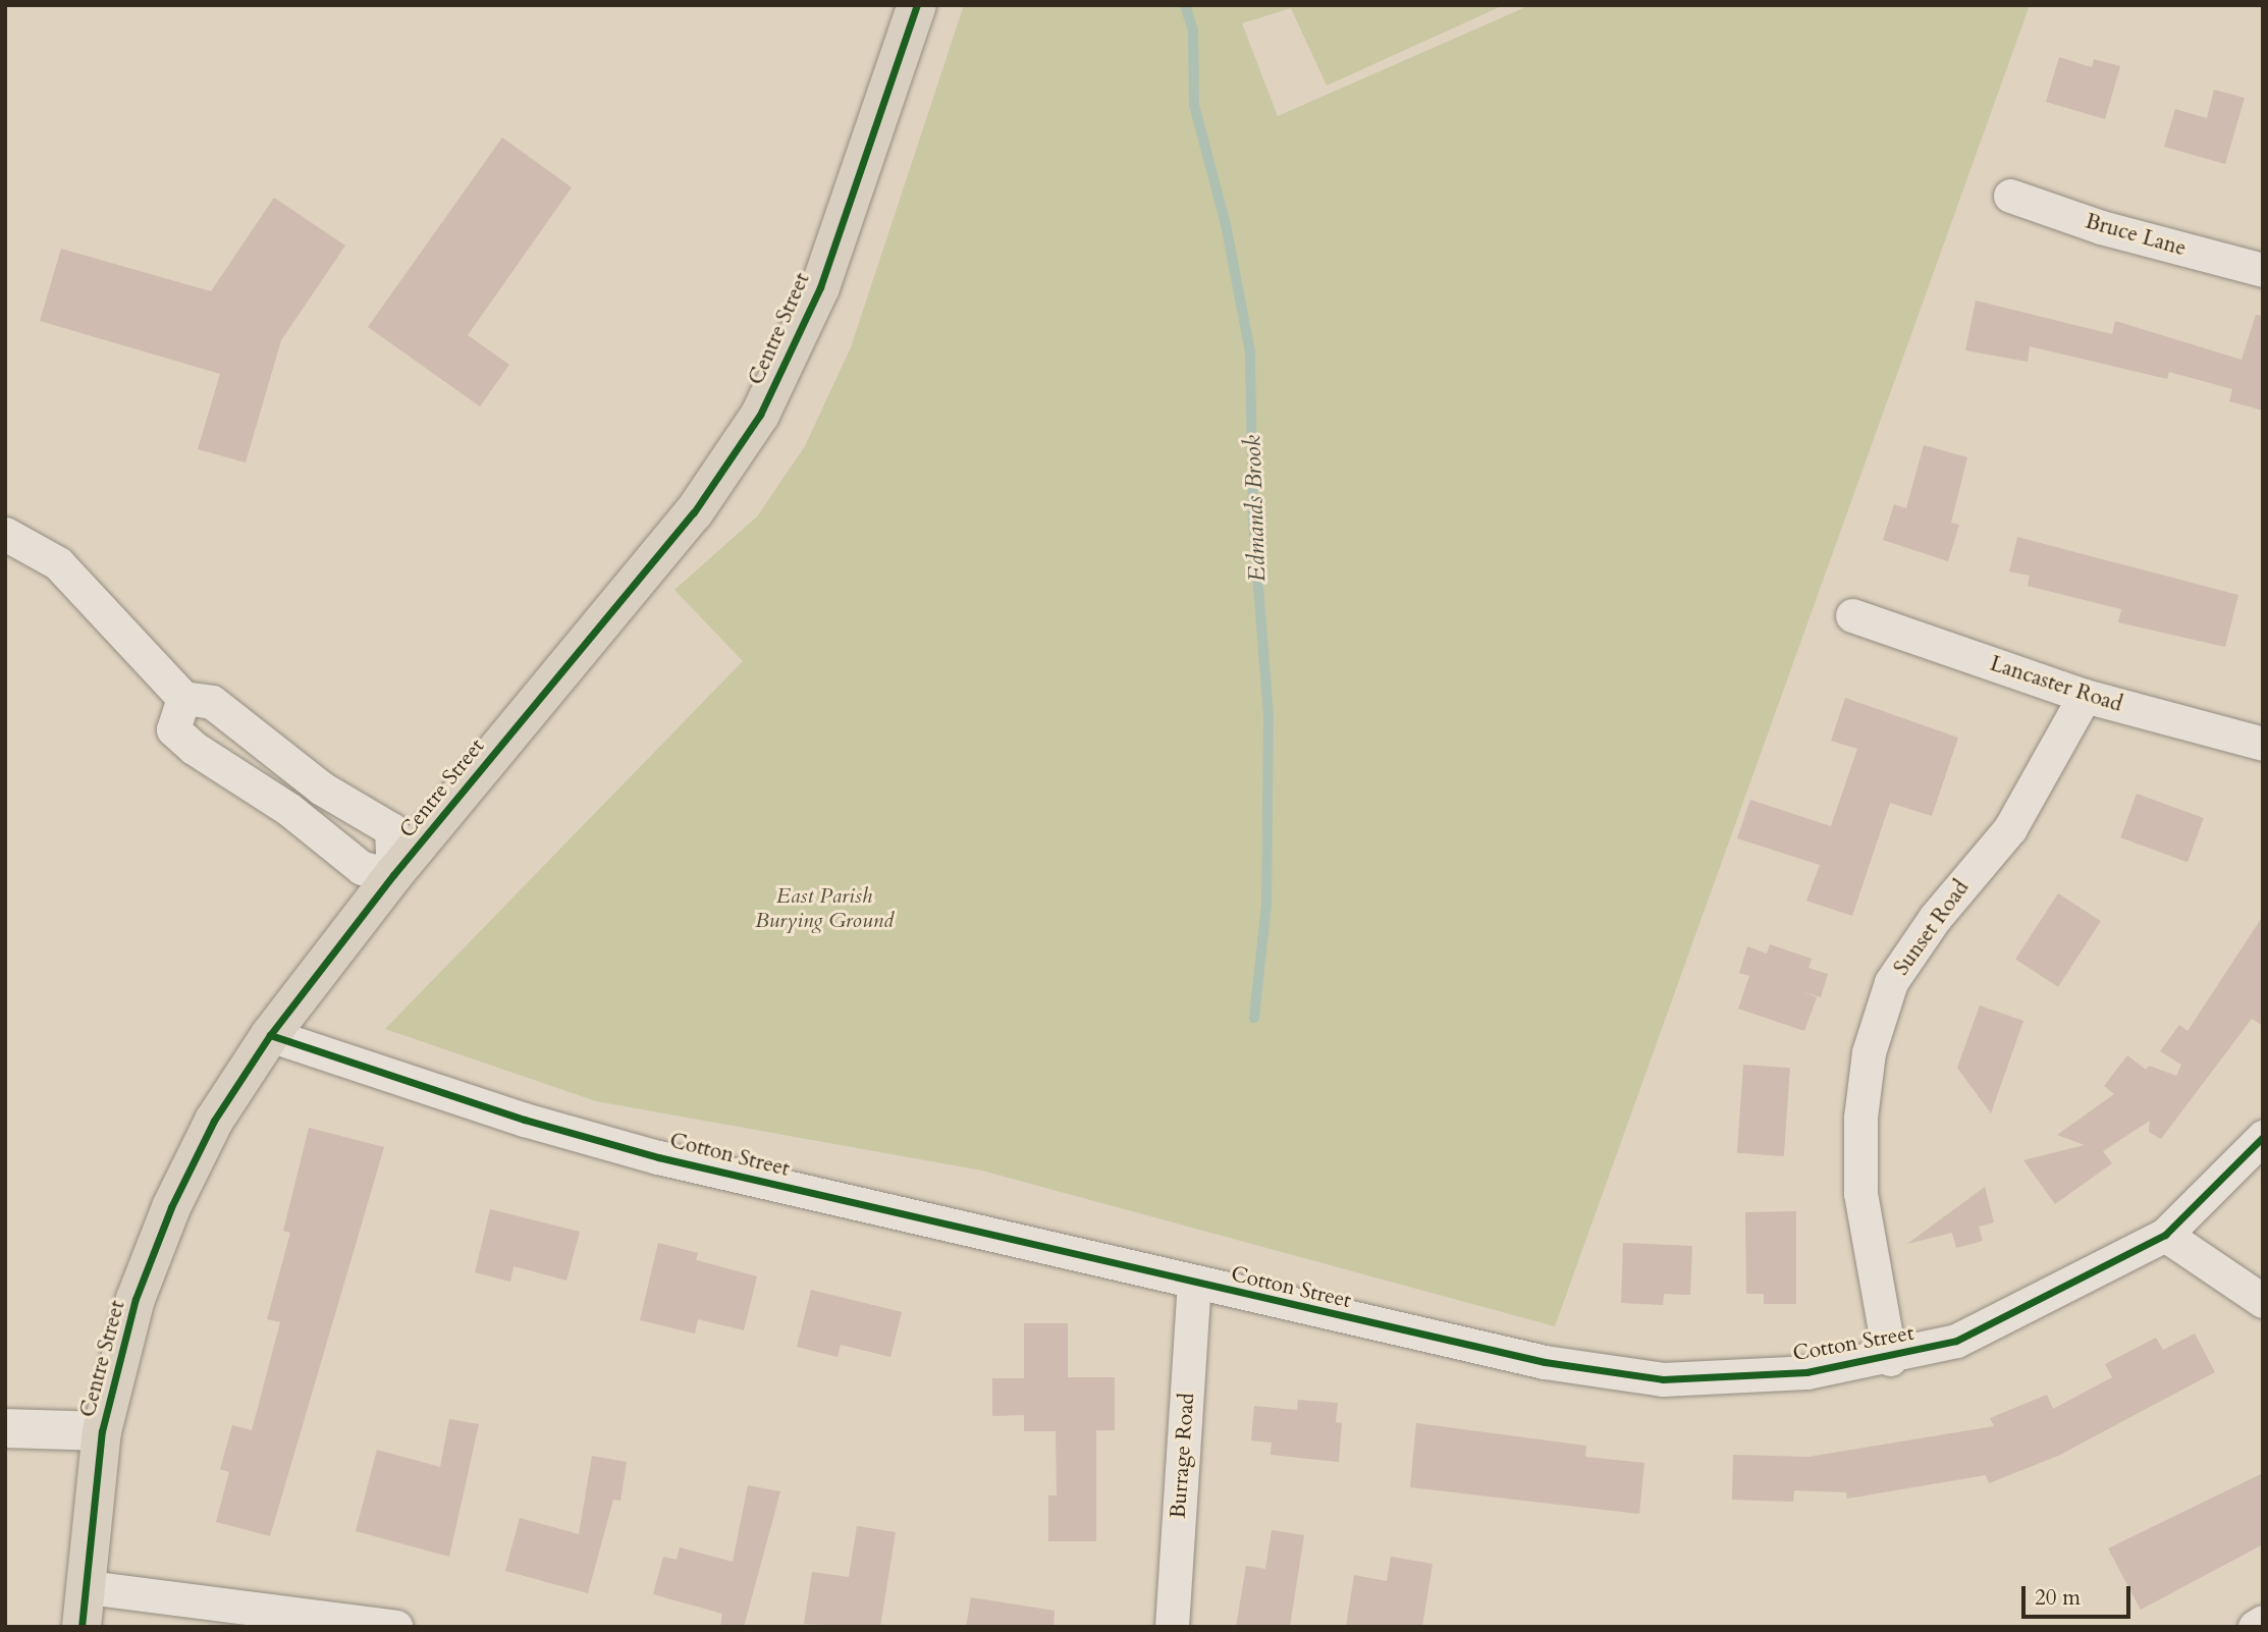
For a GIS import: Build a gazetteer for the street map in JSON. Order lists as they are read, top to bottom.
{
  "streets": {
    "main road": ["Centre Street"],
    "street": [
      "Bruce Lane",
      "Lancaster Road",
      "Sunset Road",
      "Cotton Street",
      "Burrage Road"
    ]
  },
  "crossings": [
    ["Centre Street", "Cotton Street"],
    ["Lancaster Road", "Sunset Road"],
    ["Sunset Road", "Cotton Street"],
    ["Cotton Street", "Burrage Road"]
  ],
  "water": ["Edmands Brook"],
  "parks": ["East Parish Burying Ground"],
  "scale_bar": "20 m"
}
